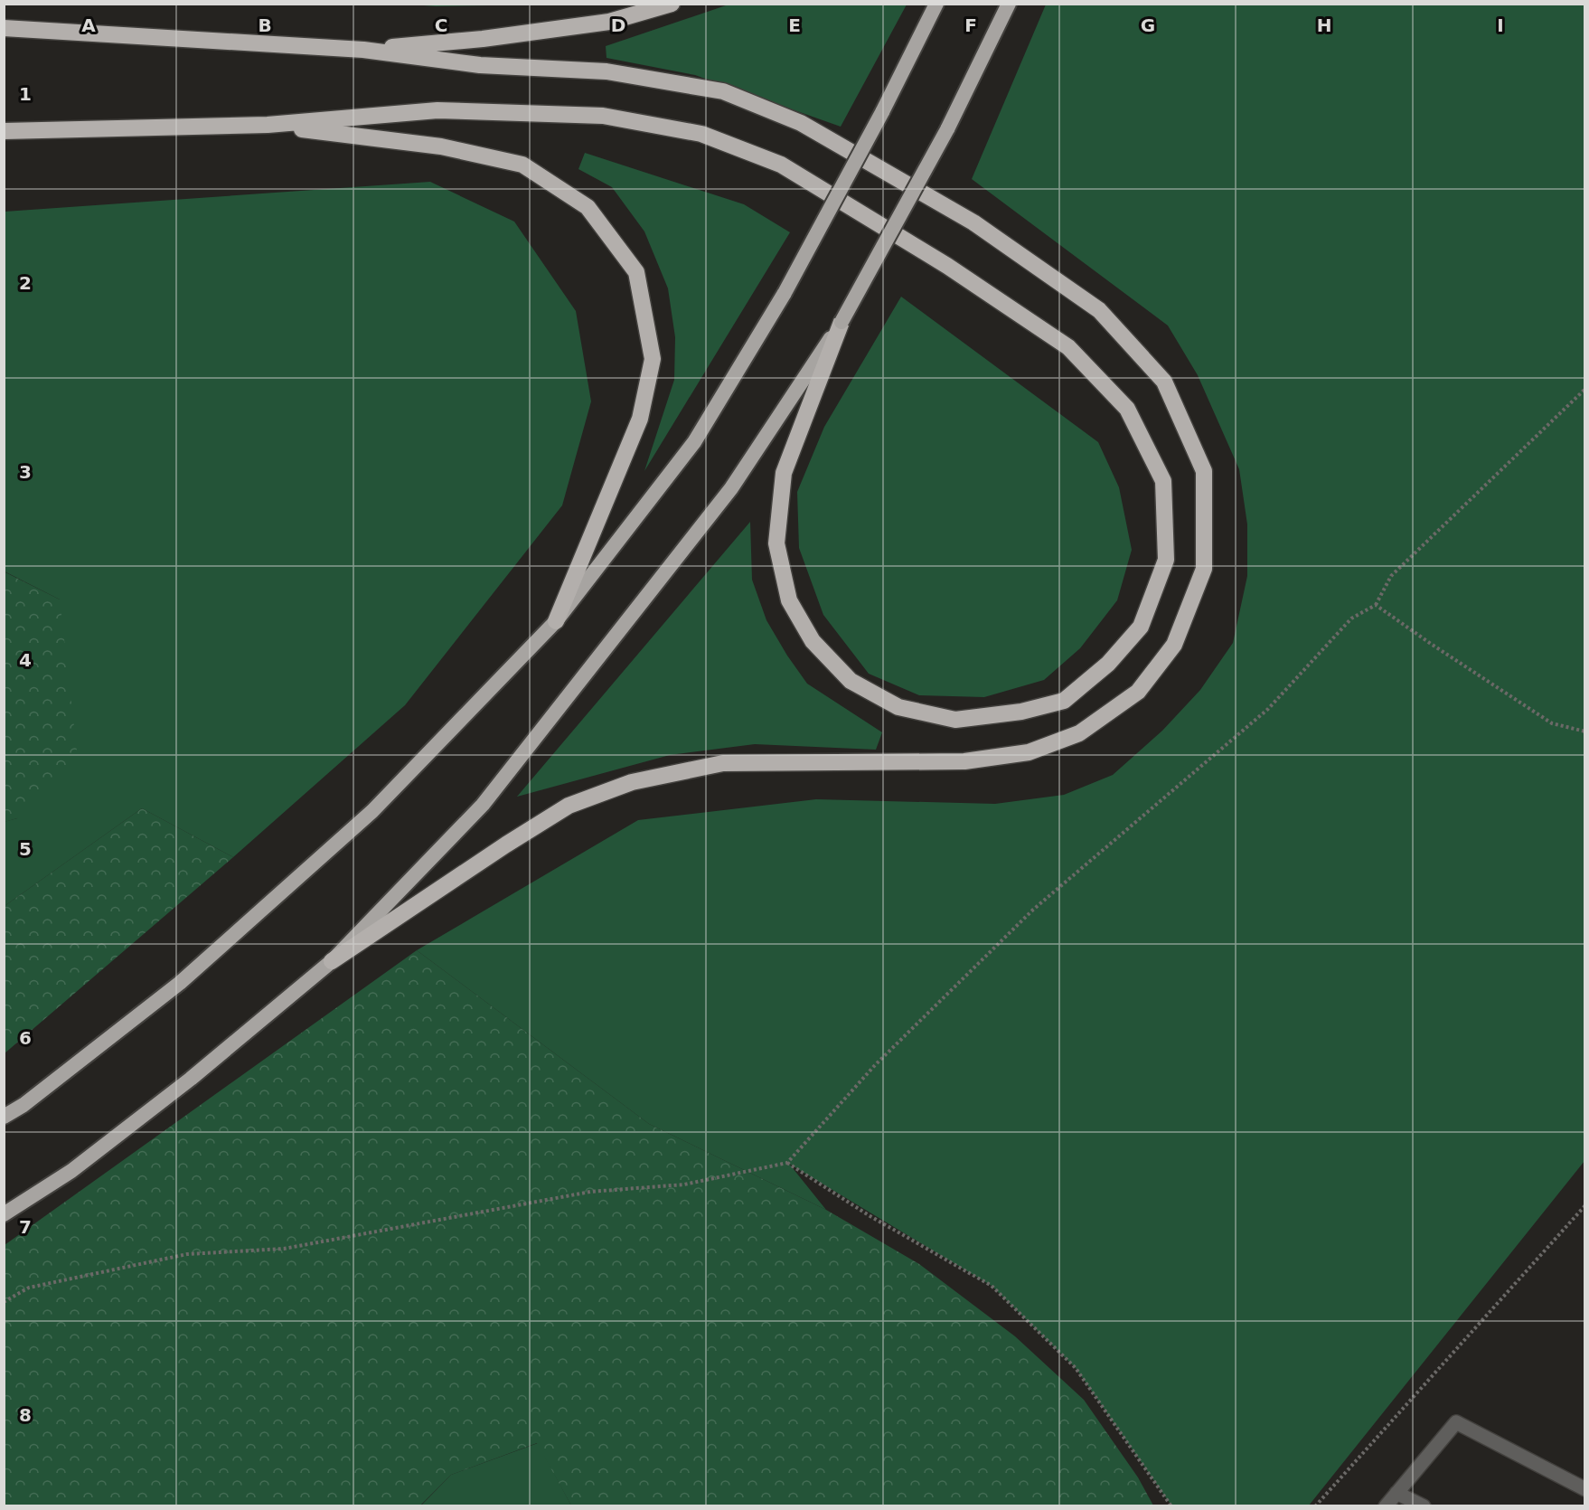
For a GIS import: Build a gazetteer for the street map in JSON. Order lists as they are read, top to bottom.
{
  "grid": {
    "columns": [
      "A",
      "B",
      "C",
      "D",
      "E",
      "F",
      "G",
      "H",
      "I"
    ],
    "rows": [
      "1",
      "2",
      "3",
      "4",
      "5",
      "6",
      "7",
      "8"
    ]
  }
}
